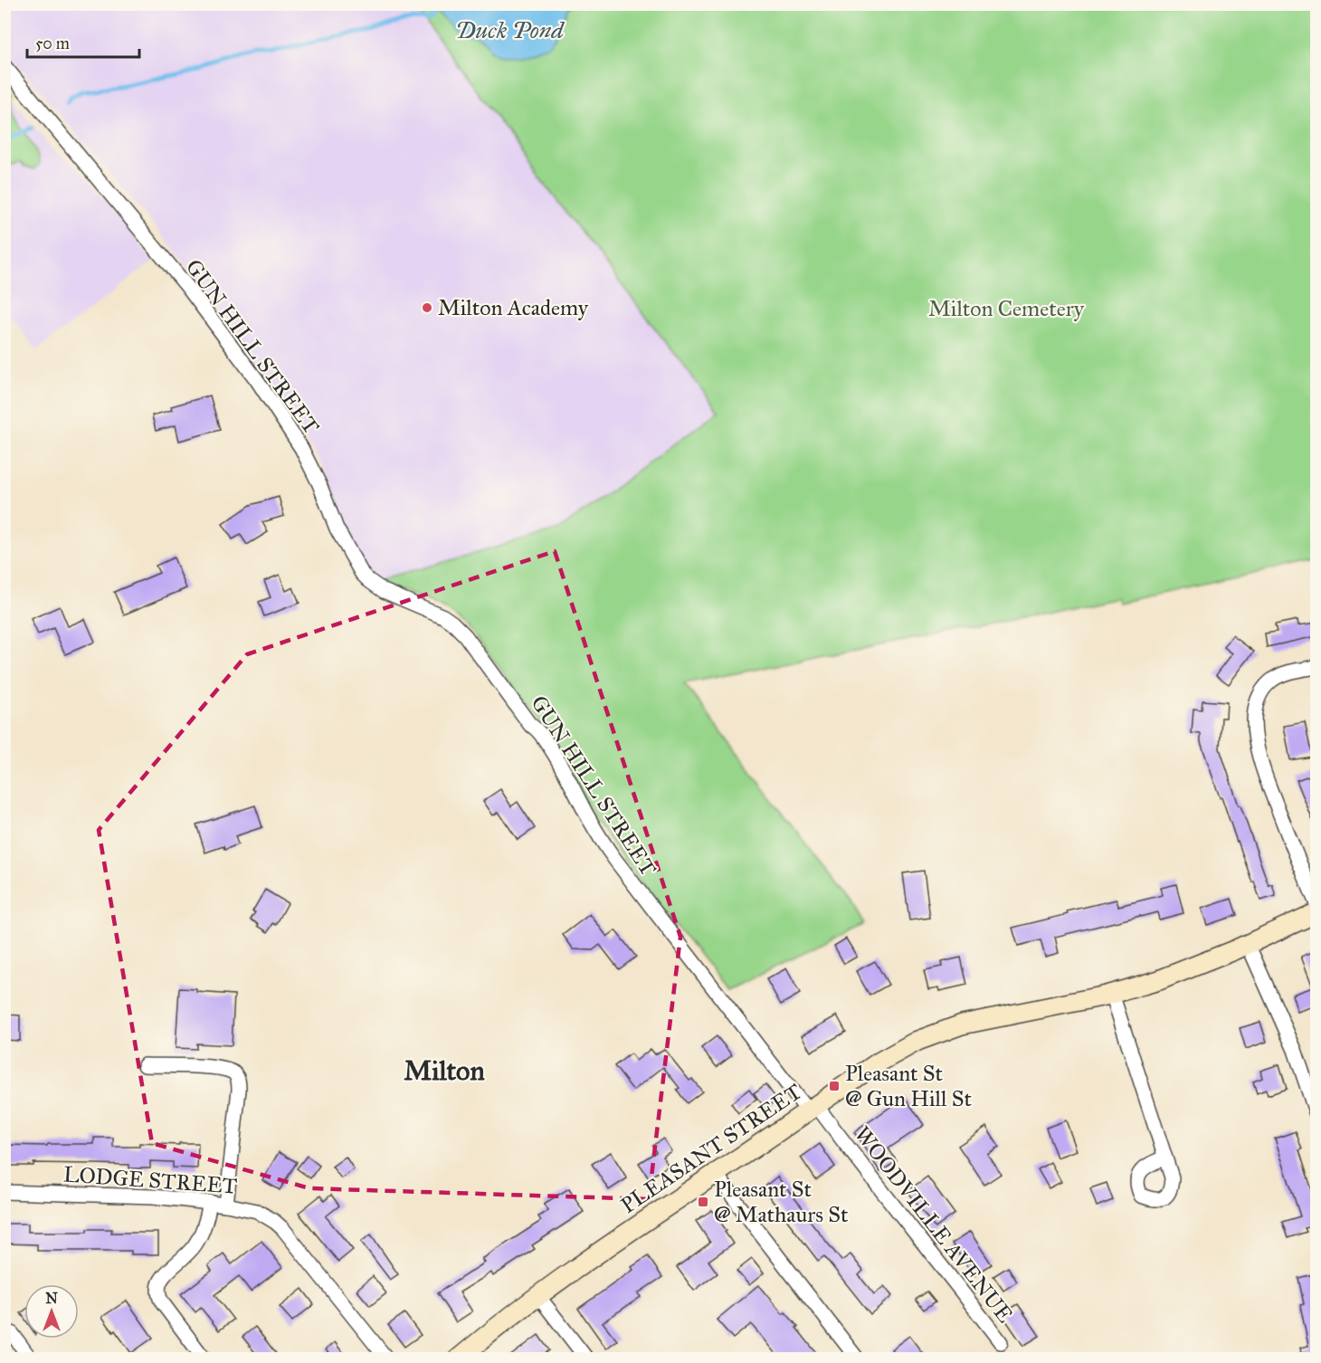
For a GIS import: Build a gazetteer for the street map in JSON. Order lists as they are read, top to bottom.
{
  "streets": {
    "street": [
      "GUN HILL STREET",
      "PLEASANT STREET",
      "LODGE STREET",
      "WOODVILLE AVENUE"
    ]
  },
  "crossings": [
    ["GUN HILL STREET", "PLEASANT STREET"],
    ["GUN HILL STREET", "WOODVILLE AVENUE"],
    ["PLEASANT STREET", "WOODVILLE AVENUE"]
  ],
  "districts": ["Milton"],
  "water": ["Duck Pond"],
  "parks": ["Milton Cemetery"],
  "places": {
    "other": ["Milton Academy"],
    "transit": ["Pleasant St @ Gun Hill St", "Pleasant St @ Mathaurs St"]
  },
  "scale_bar": "50 m",
  "north": "top"
}
